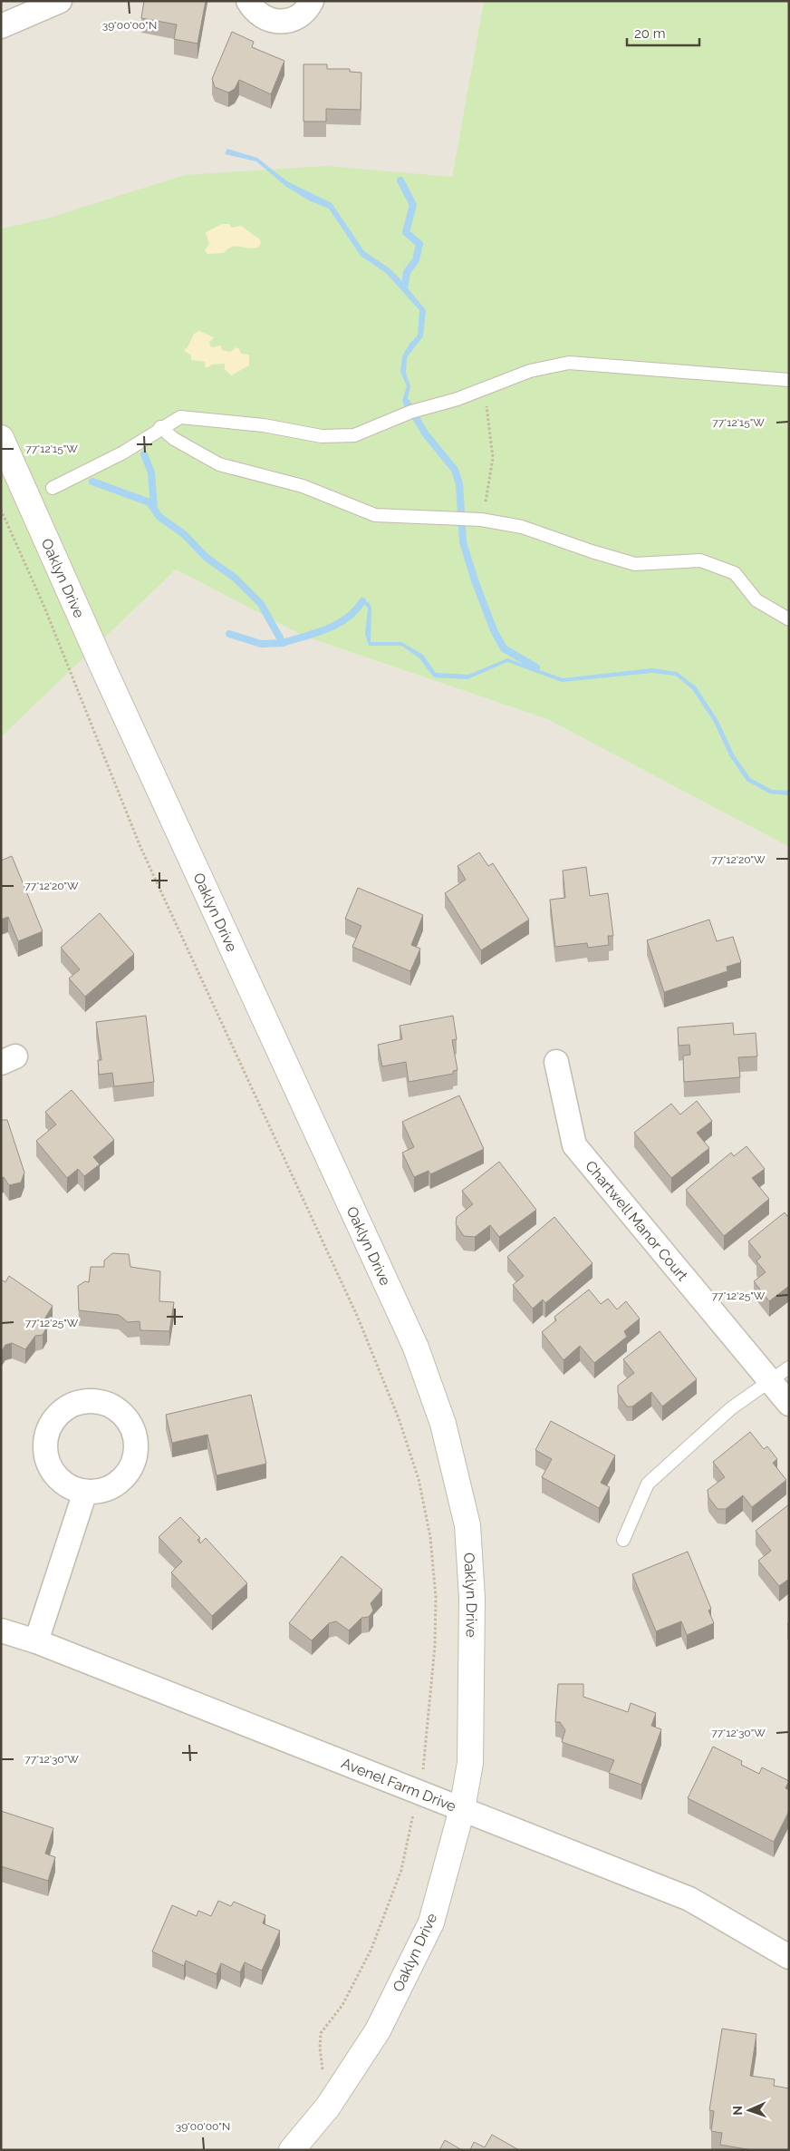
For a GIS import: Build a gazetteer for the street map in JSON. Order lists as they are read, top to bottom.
{
  "streets": {
    "street": ["Oaklyn Drive", "Chartwell Manor Court", "Avenel Farm Drive"]
  },
  "crossings": [
    ["Oaklyn Drive", "Avenel Farm Drive"]
  ],
  "scale_bar": "20 m",
  "north": "left",
  "coordinates": [
    "39°00'00\"N",
    "77°12'15\"W",
    "77°12'20\"W",
    "77°12'25\"W",
    "77°12'30\"W"
  ]
}
